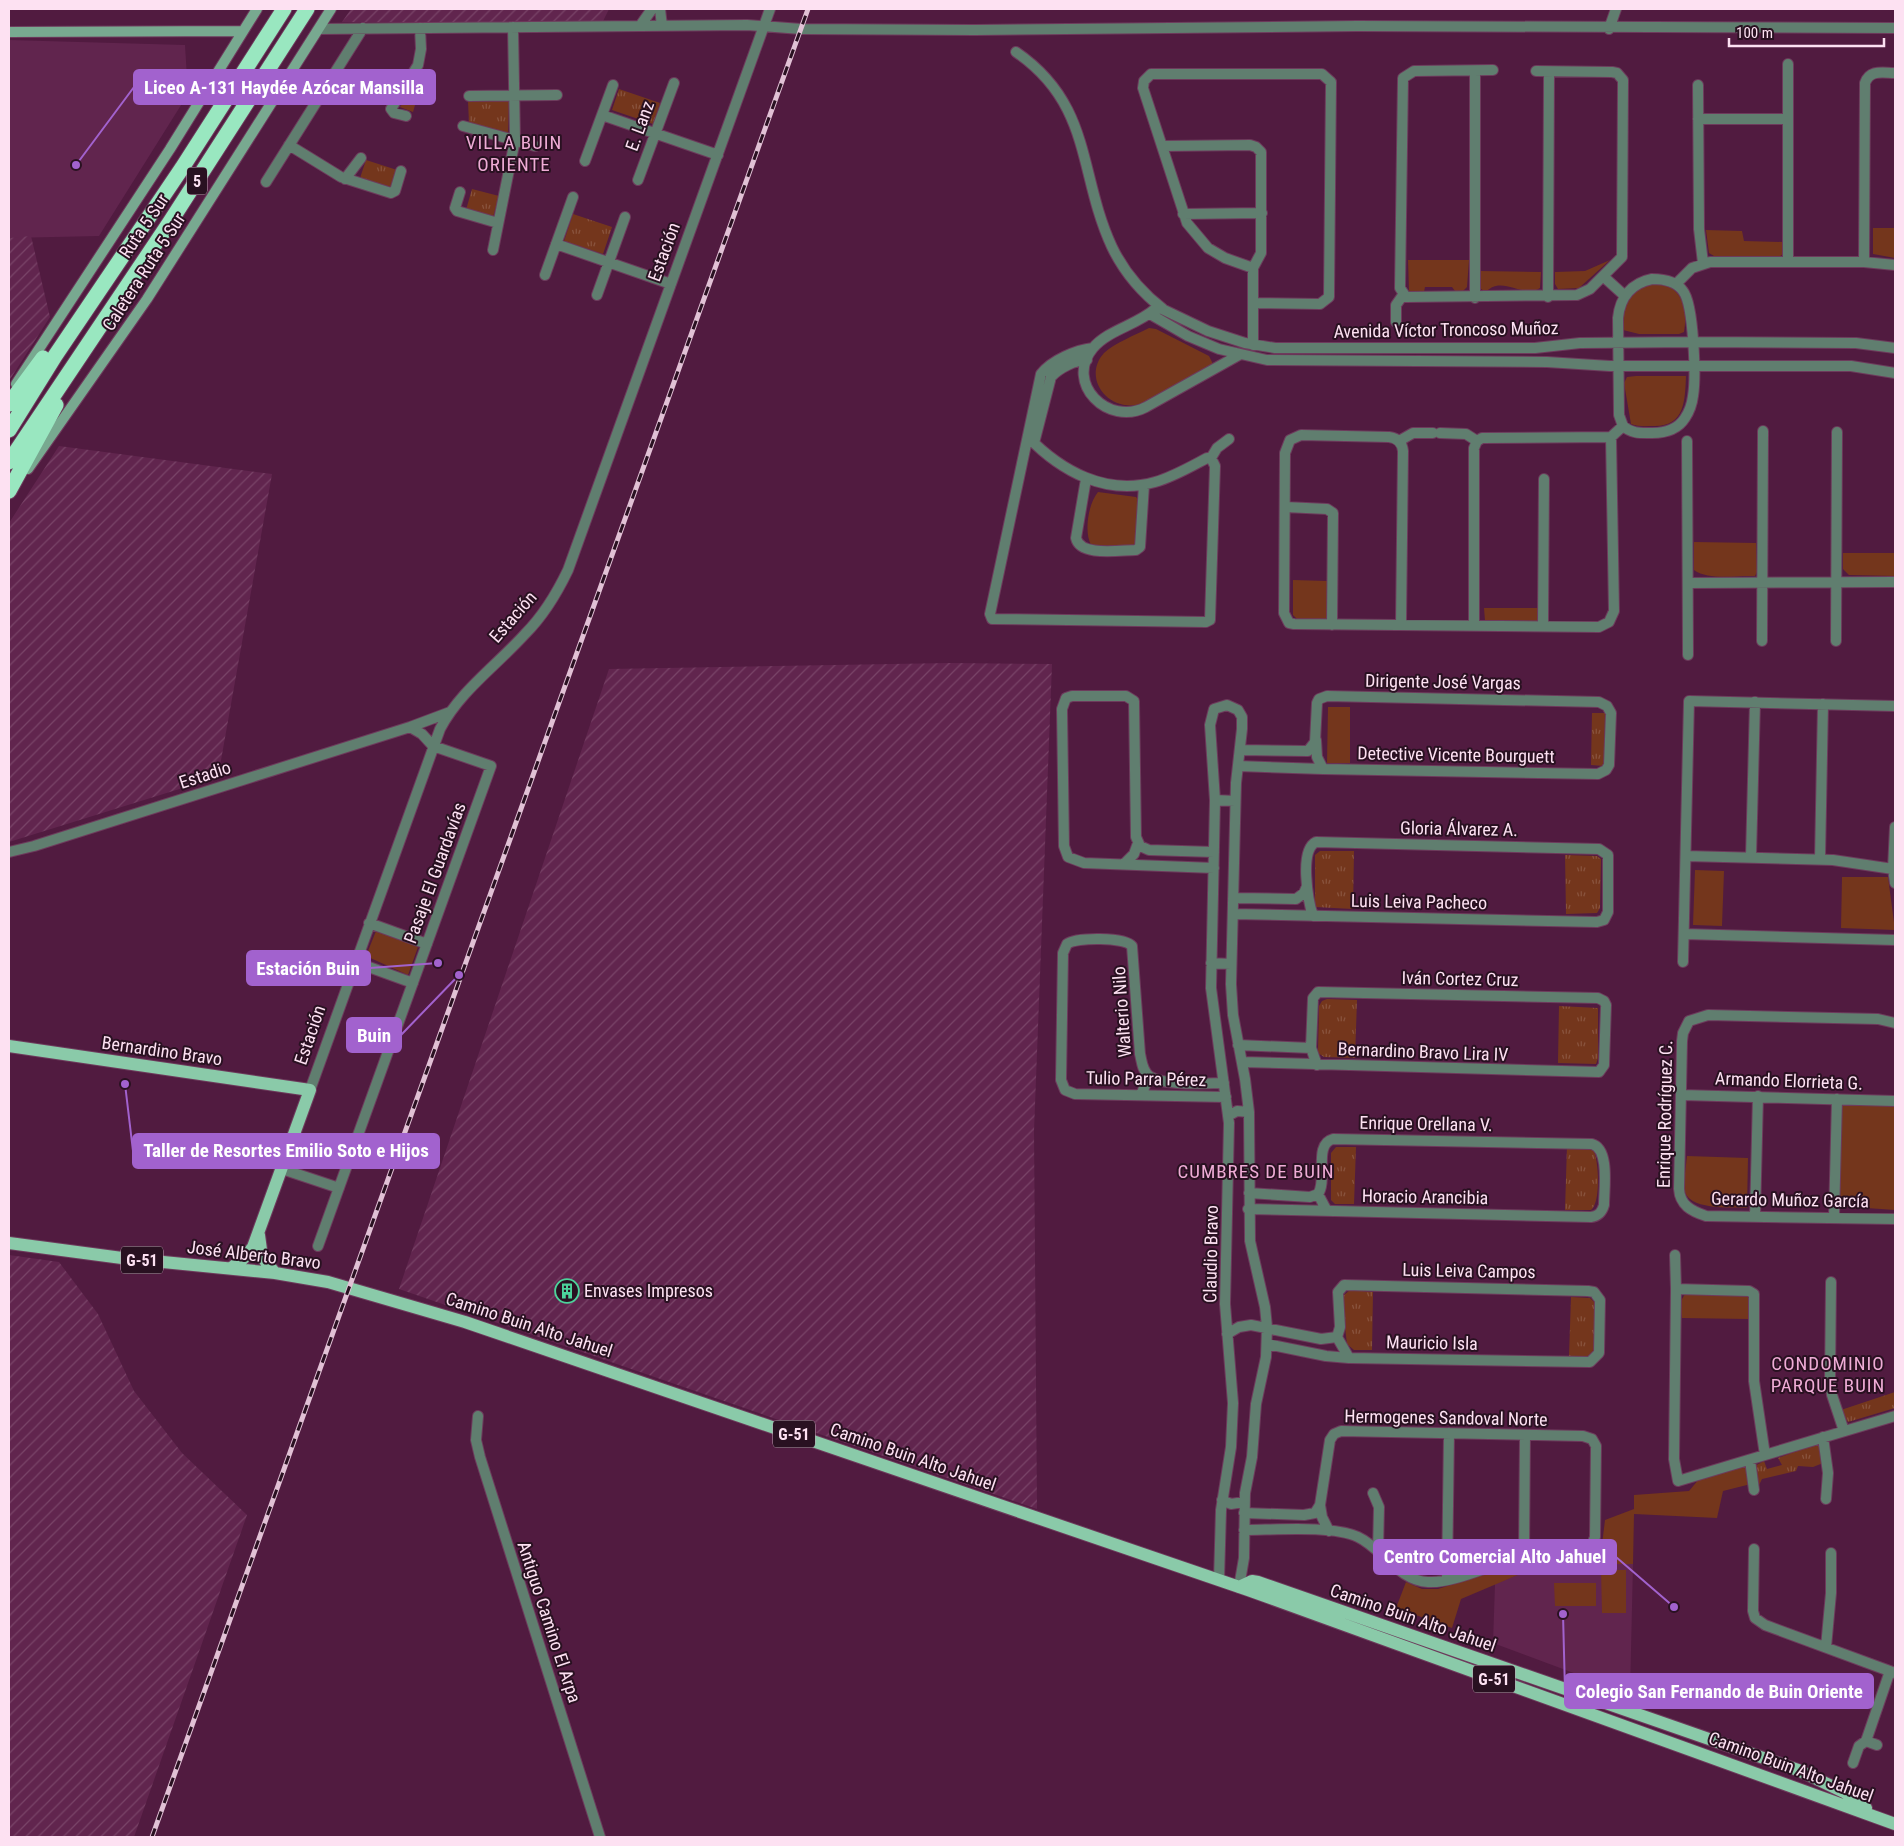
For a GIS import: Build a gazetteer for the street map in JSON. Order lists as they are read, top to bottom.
{
  "streets": {
    "highway": ["5", "Ruta 5 Sur"],
    "main road": [
      "Estación",
      "Caletera Ruta 5 Sur",
      "Bernardino Bravo",
      "José Alberto Bravo",
      "G-51",
      "Camino Buin Alto Jahuel"
    ],
    "street": [
      "E. Lanz",
      "Avenida Víctor Troncoso Muñoz",
      "Dirigente José Vargas",
      "Detective Vicente Bourguett",
      "Estadio",
      "Gloria Álvarez A.",
      "Pasaje El Guardavías",
      "Luis Leiva Pacheco",
      "Iván Cortez Cruz",
      "Walterio Nilo",
      "Bernardino Bravo Lira IV",
      "Tulio Parra Pérez",
      "Armando Elorrieta G.",
      "Enrique Rodríguez C.",
      "Enrique Orellana V.",
      "Horacio Arancibia",
      "Gerardo Muñoz García",
      "Claudio Bravo",
      "Luis Leiva Campos",
      "Mauricio Isla",
      "Hermogenes Sandoval Norte",
      "Antiguo Camino El Arpa"
    ]
  },
  "crossings": [
    ["Estación", "Estadio"],
    ["Estación", "Pasaje El Guardavías"],
    ["Estación", "Bernardino Bravo"],
    ["Estación", "José Alberto Bravo"],
    ["Dirigente José Vargas", "Detective Vicente Bourguett"],
    ["Dirigente José Vargas", "Claudio Bravo"],
    ["Detective Vicente Bourguett", "Claudio Bravo"],
    ["Gloria Álvarez A.", "Luis Leiva Pacheco"],
    ["Luis Leiva Pacheco", "Claudio Bravo"],
    ["Iván Cortez Cruz", "Bernardino Bravo Lira IV"],
    ["Walterio Nilo", "Tulio Parra Pérez"],
    ["Walterio Nilo", "Claudio Bravo"],
    ["Bernardino Bravo Lira IV", "Claudio Bravo"],
    ["Tulio Parra Pérez", "Claudio Bravo"],
    ["Armando Elorrieta G.", "Enrique Rodríguez C."],
    ["Enrique Rodríguez C.", "Gerardo Muñoz García"],
    ["Enrique Orellana V.", "Horacio Arancibia"],
    ["Horacio Arancibia", "Claudio Bravo"],
    ["Claudio Bravo", "Camino Buin Alto Jahuel"],
    ["Claudio Bravo", "Mauricio Isla"],
    ["José Alberto Bravo", "Camino Buin Alto Jahuel"],
    ["Luis Leiva Campos", "Mauricio Isla"]
  ],
  "districts": ["VILLA BUIN ORIENTE", "CUMBRES DE BUIN", "CONDOMINIO PARQUE BUIN"],
  "places": {
    "other": [
      "Liceo A-131 Haydée Azócar Mansilla",
      "Estación Buin",
      "Buin",
      "Taller de Resortes Emilio Soto e Hijos",
      "Centro Comercial Alto Jahuel",
      "Colegio San Fernando de Buin Oriente"
    ],
    "building": ["Envases Impresos"]
  },
  "scale_bar": "100 m"
}
